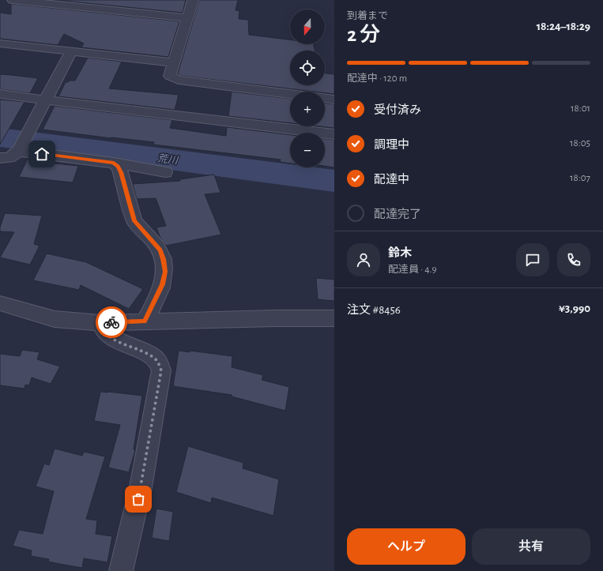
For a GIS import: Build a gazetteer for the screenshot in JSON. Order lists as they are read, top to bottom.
{
  "water": ["荒川"],
  "north": "bottom",
  "page": {
    "heading": ["2 分", "到着まで", "18:24–18:29"],
    "panel": [
      "鈴木",
      "配達員 · 4.9",
      "注文 #8456",
      "¥3,990"
    ],
    "map_buttons": ["+", "−"],
    "bar": "配達中 · 120 m",
    "list": [
      ["受付済み", "18:01"],
      ["調理中", "18:05"],
      ["配達中", "18:07"],
      "配達完了"
    ],
    "buttons": ["ヘルプ", "共有"]
  }
}
